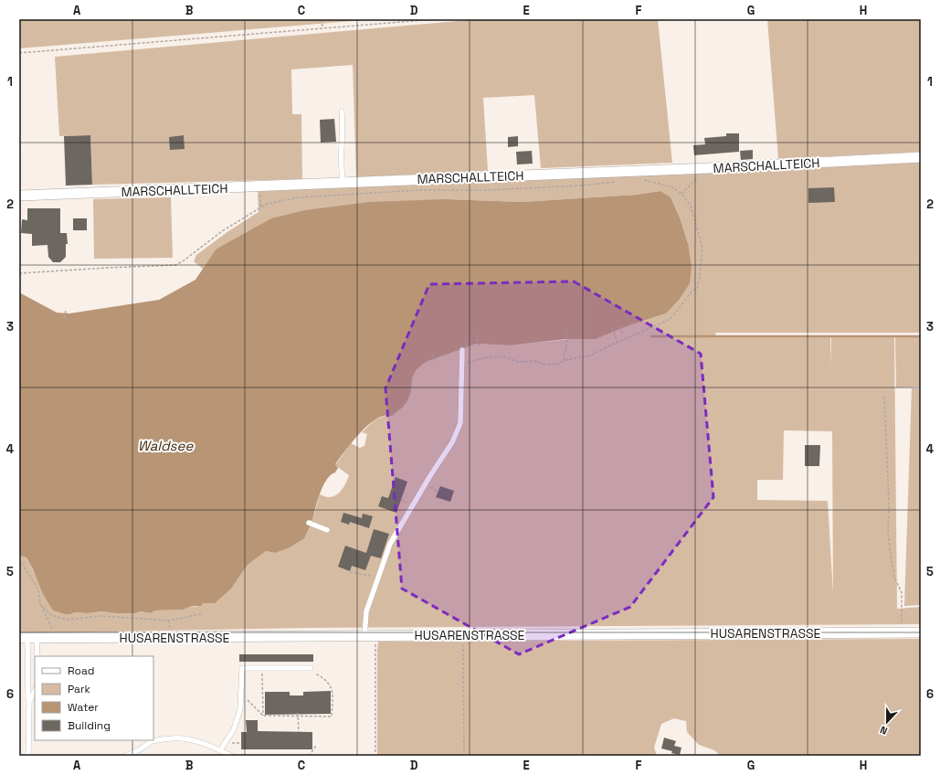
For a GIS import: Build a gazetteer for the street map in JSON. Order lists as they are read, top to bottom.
{
  "streets": {
    "street": ["MARSCHALLTEICH", "HUSARENSTRASSE"]
  },
  "water": ["Waldsee"],
  "legend": [
    "Road",
    "Park",
    "Water",
    "Building"
  ],
  "north": "bottom",
  "grid": {
    "columns": [
      "A",
      "B",
      "C",
      "D",
      "E",
      "F",
      "G",
      "H"
    ],
    "rows": [
      "1",
      "2",
      "3",
      "4",
      "5",
      "6"
    ]
  }
}
